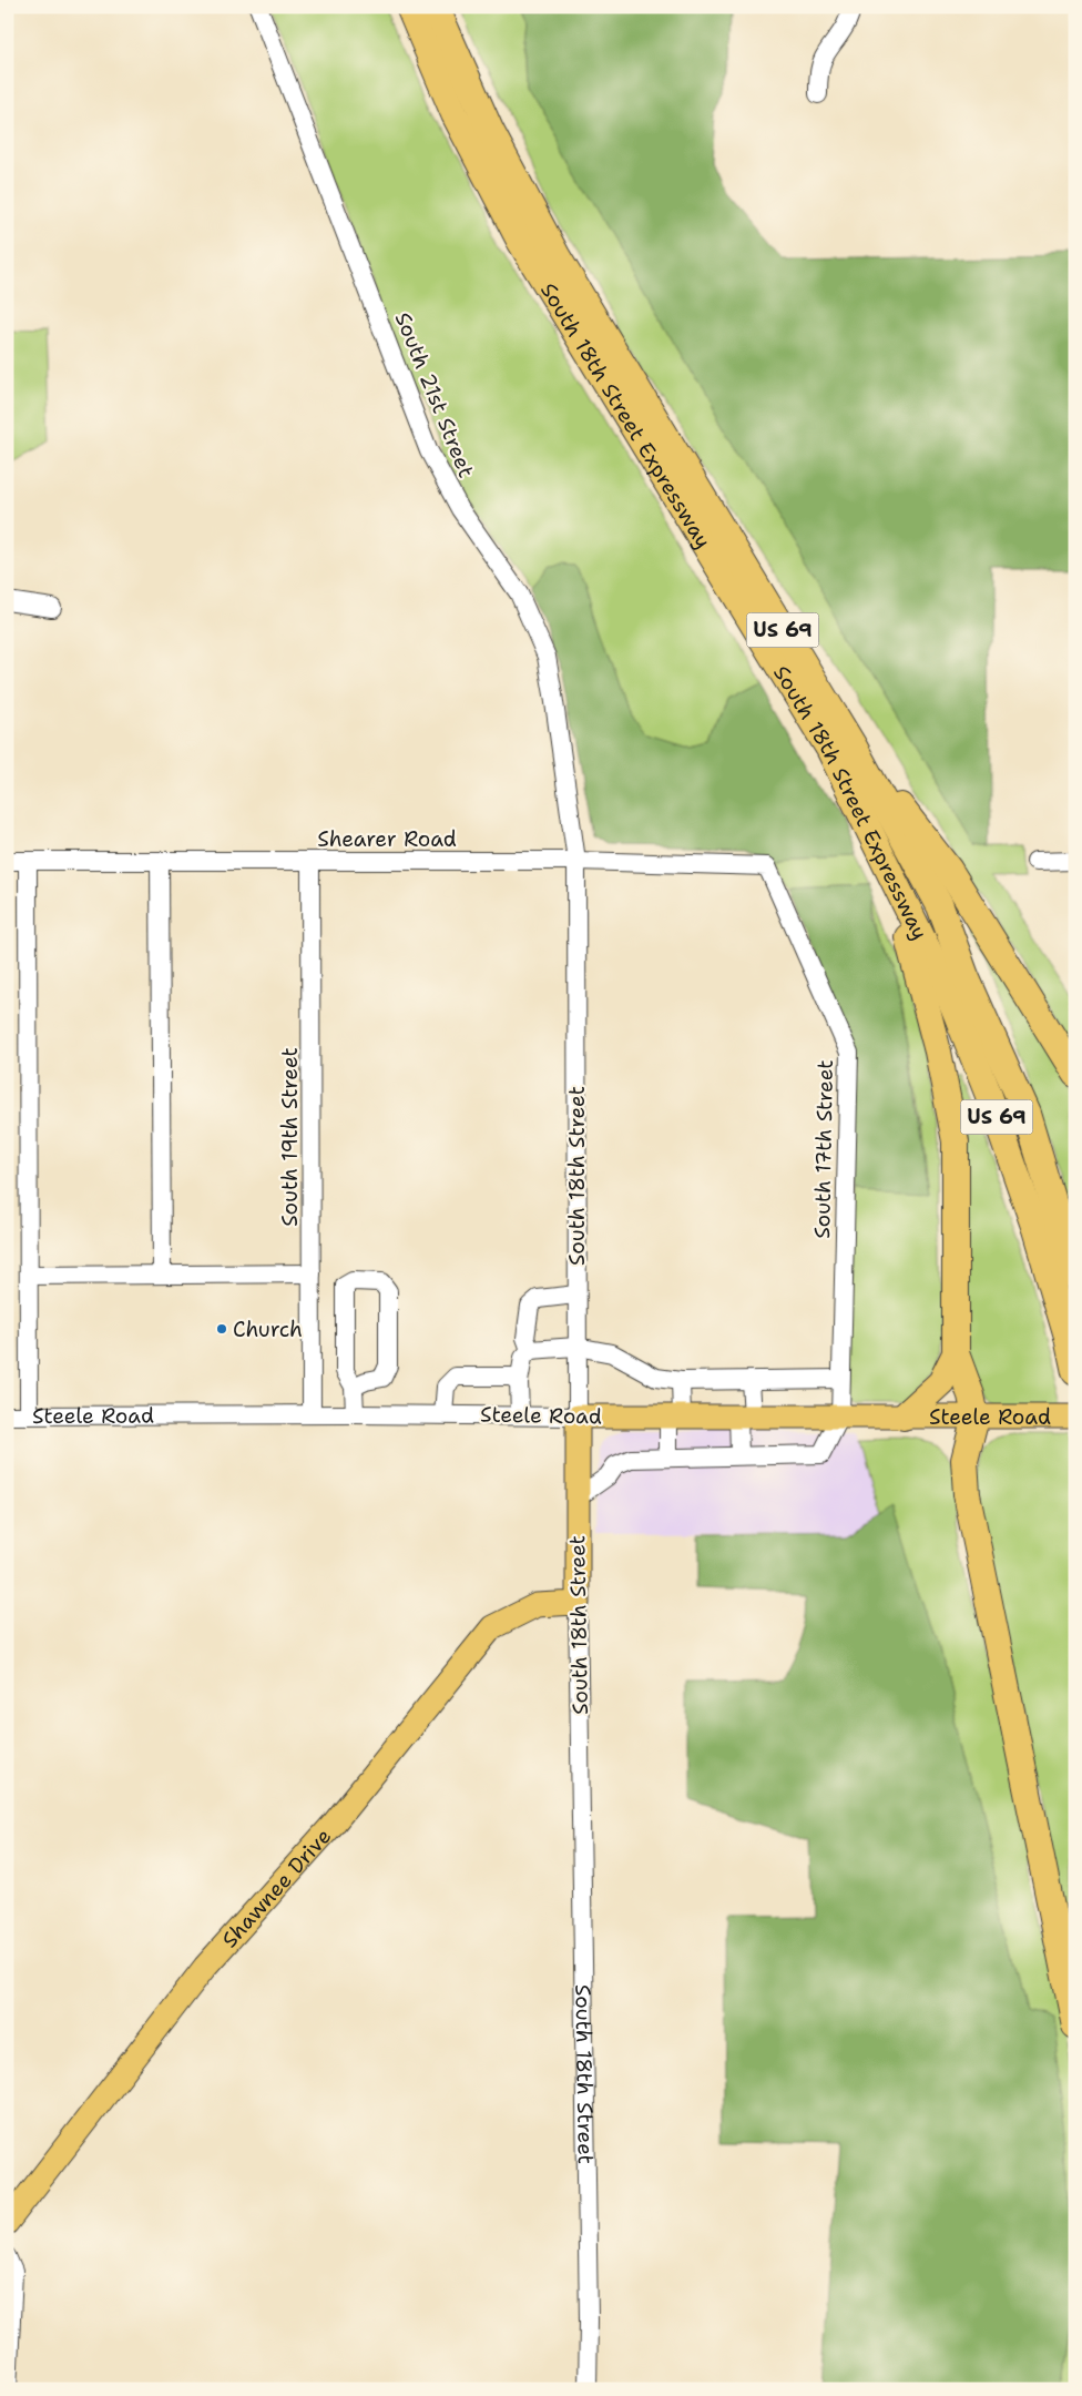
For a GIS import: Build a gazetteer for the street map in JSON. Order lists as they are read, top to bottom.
{
  "streets": {
    "highway": ["South 18th Street Expressway", "US 69"],
    "main road": ["South 18th Street", "Steele Road", "Shawnee Drive"],
    "street": [
      "South 21st Street",
      "Shearer Road",
      "South 19th Street",
      "South 17th Street"
    ]
  },
  "crossings": [
    ["South 21st Street", "Shearer Road"],
    ["South 21st Street", "South 18th Street"],
    ["Shearer Road", "South 19th Street"],
    ["Shearer Road", "South 17th Street"],
    ["Shearer Road", "South 18th Street"],
    ["South 19th Street", "Steele Road"],
    ["South 17th Street", "Steele Road"],
    ["South 18th Street", "Steele Road"],
    ["South 18th Street", "Shawnee Drive"]
  ],
  "places": ["Church"]
}
